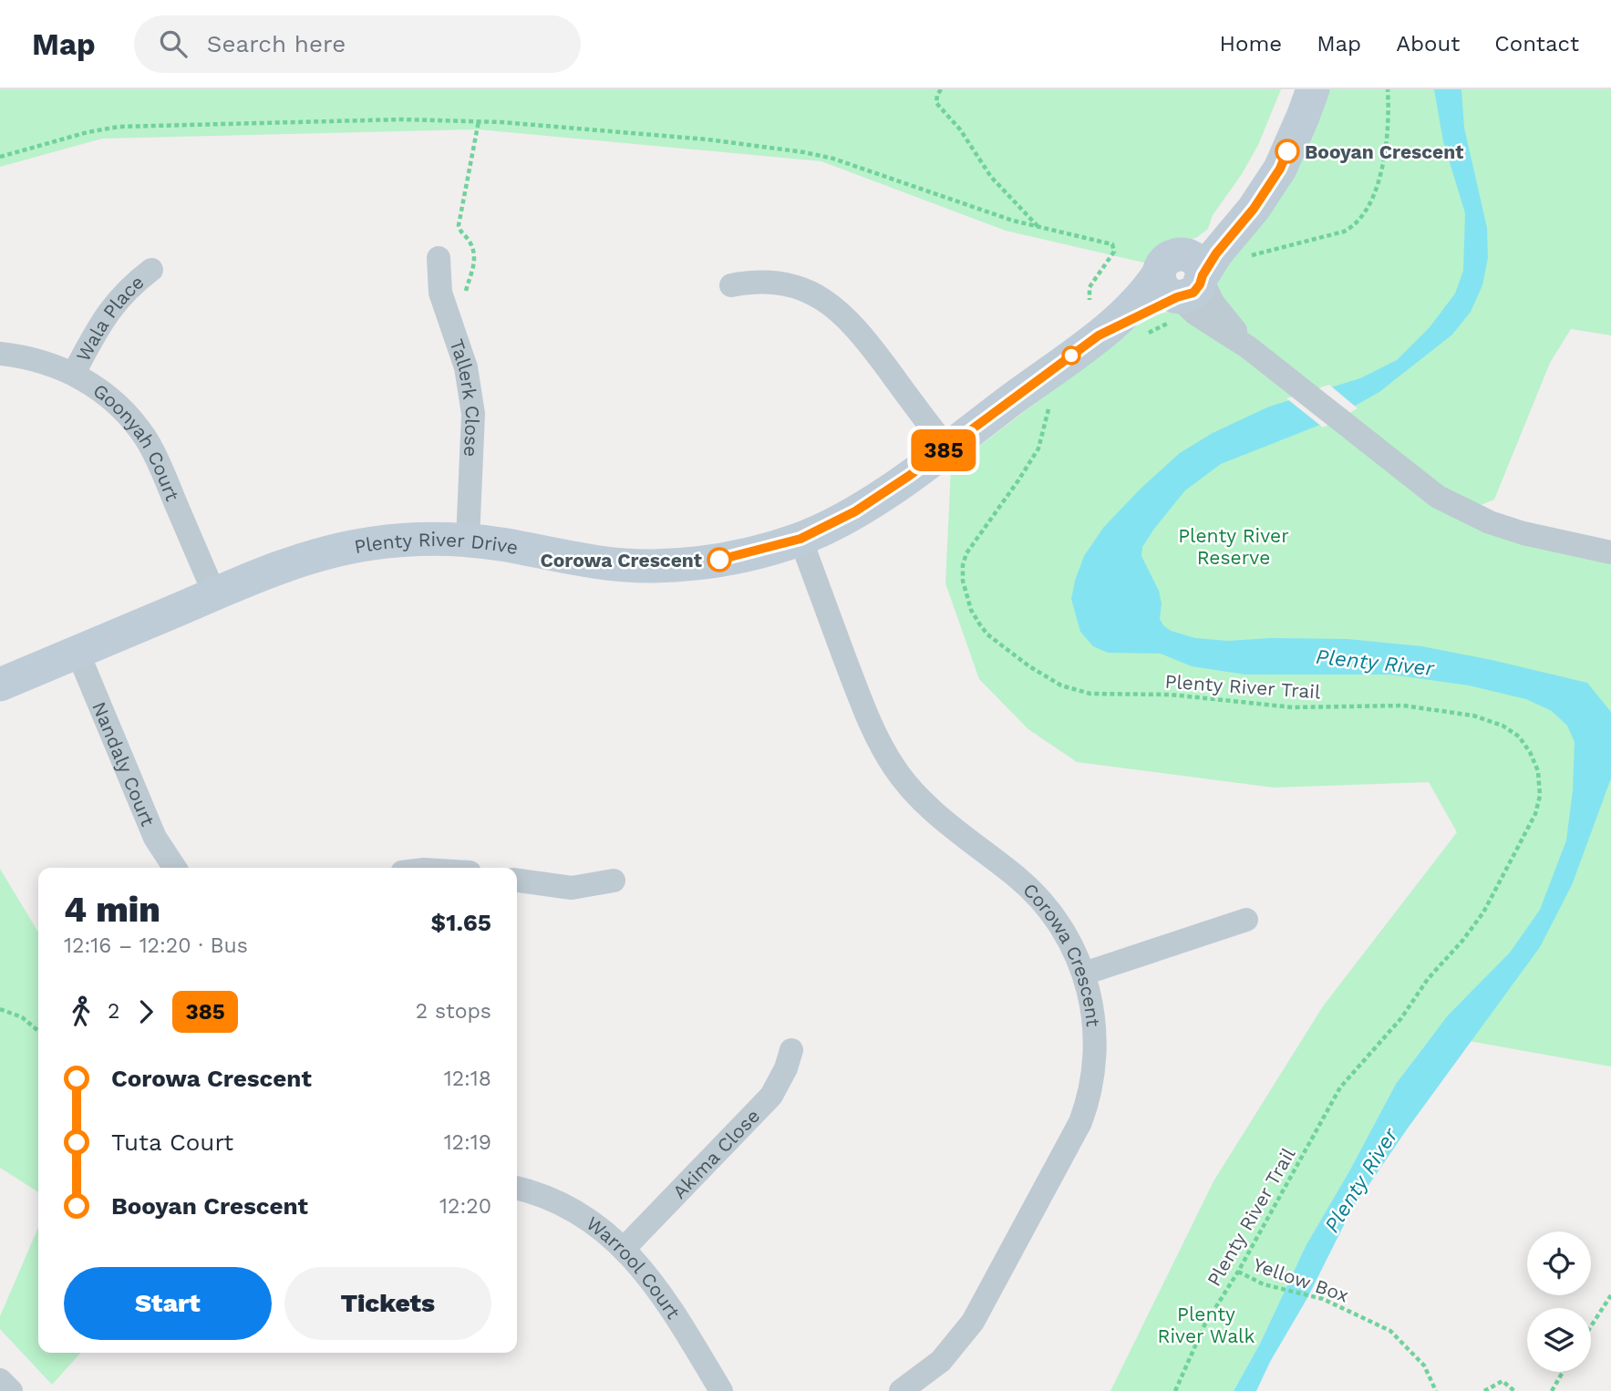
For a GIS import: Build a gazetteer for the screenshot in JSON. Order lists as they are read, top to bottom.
{
  "streets": {
    "street": [
      "Wala Place",
      "Tallerk Close",
      "Goonyah Court",
      "Plenty River Drive",
      "Nandaly Court",
      "Corowa Crescent",
      "Akima Close",
      "Warrool Court"
    ],
    "path": ["Plenty River Trail", "Yellow Box"]
  },
  "crossings": [
    ["Wala Place", "Goonyah Court"],
    ["Tallerk Close", "Plenty River Drive"],
    ["Goonyah Court", "Plenty River Drive"],
    ["Plenty River Drive", "Nandaly Court"],
    ["Plenty River Drive", "Corowa Crescent"],
    ["Plenty River Trail", "Yellow Box"],
    ["Akima Close", "Warrool Court"]
  ],
  "water": ["Plenty River"],
  "parks": ["Plenty River Reserve", "Plenty River Walk"],
  "places": ["Booyan Crescent", "Corowa Crescent"],
  "lines": ["bus line 385"],
  "page": {
    "header": "Map",
    "search": "Search here",
    "nav": [
      "Home",
      "Map",
      "About",
      "Contact"
    ],
    "on_map": "385",
    "heading": ["4 min", "12:16 – 12:20 · Bus", "$1.65"],
    "legs": ["2", "385", "2 stops"],
    "list": [
      {
        "name": "Corowa Crescent",
        "value": "12:18"
      },
      {
        "name": "Tuta Court",
        "value": "12:19"
      },
      {
        "name": "Booyan Crescent",
        "value": "12:20"
      }
    ],
    "buttons": ["Start", "Tickets"]
  }
}
